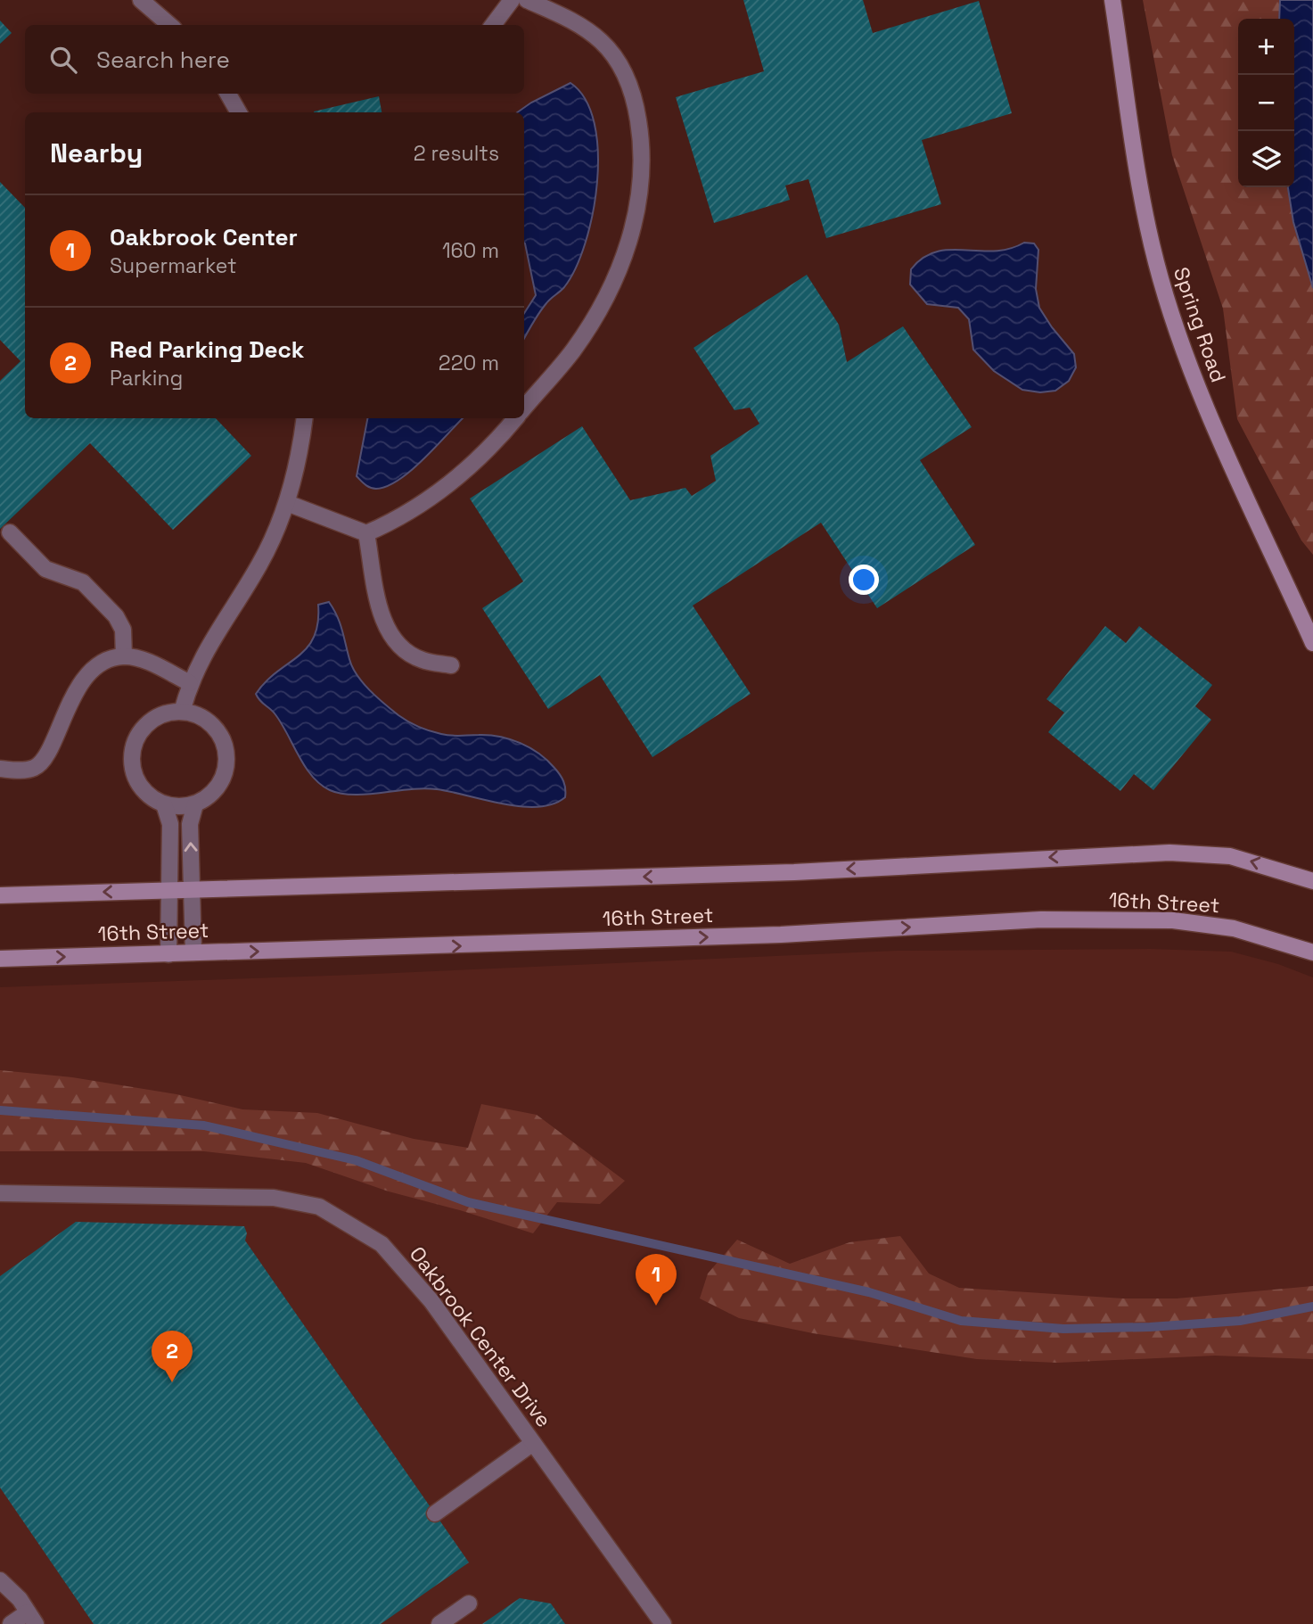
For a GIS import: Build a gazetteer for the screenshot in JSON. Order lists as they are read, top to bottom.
{
  "streets": {
    "street": ["Spring Road", "16th Street", "Oakbrook Center Drive"]
  },
  "page": {
    "map_buttons": ["+", "−"],
    "search": "Search here",
    "heading": ["Nearby", "2 results"],
    "list": [
      {
        "mark": "1",
        "name": "Oakbrook Center",
        "note": "Supermarket",
        "value": "160 m"
      },
      {
        "mark": "2",
        "name": "Red Parking Deck",
        "note": "Parking",
        "value": "220 m"
      }
    ],
    "pins": ["1", "2"]
  }
}
